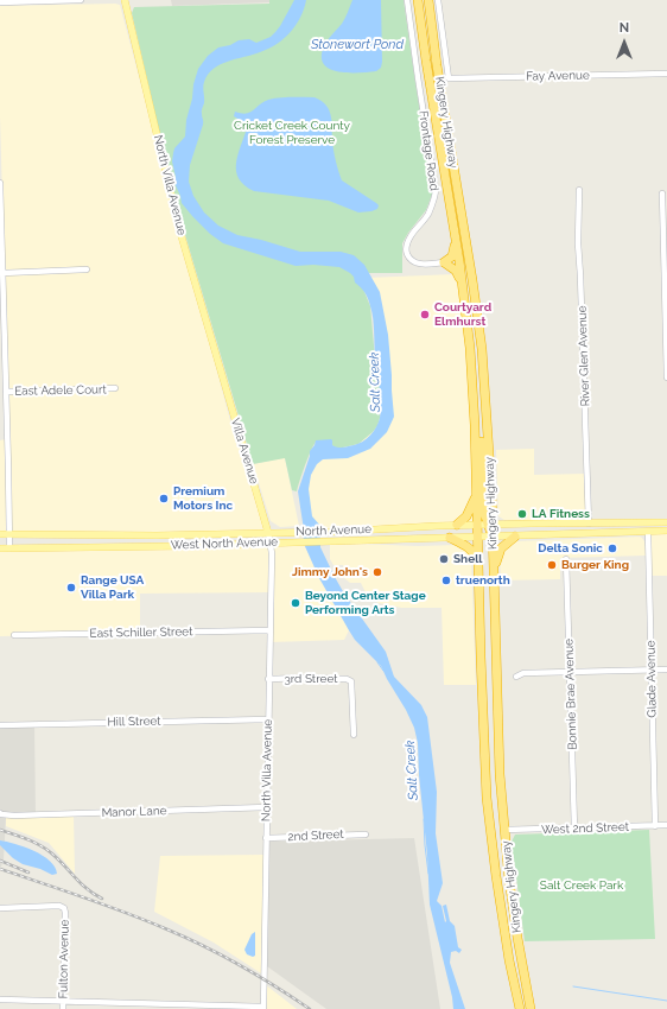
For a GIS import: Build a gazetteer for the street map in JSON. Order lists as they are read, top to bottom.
{
  "streets": {
    "highway": ["Kingery Highway"],
    "main road": [
      "North Villa Avenue",
      "Villa Avenue",
      "North Avenue",
      "West North Avenue"
    ],
    "street": [
      "Fay Avenue",
      "Frontage Road",
      "River Glen Avenue",
      "East Adele Court",
      "East Schiller Street",
      "3rd Street",
      "Glade Avenue",
      "Bonnie Brae Avenue",
      "Hill Street",
      "Manor Lane",
      "West 2nd Street",
      "2nd Street",
      "Fulton Avenue"
    ]
  },
  "crossings": [
    ["Kingery Highway", "North Avenue"],
    ["Kingery Highway", "West North Avenue"],
    ["Kingery Highway", "West 2nd Street"],
    ["North Villa Avenue", "Villa Avenue"],
    ["North Villa Avenue", "North Avenue"],
    ["North Villa Avenue", "West North Avenue"],
    ["North Villa Avenue", "East Schiller Street"],
    ["North Villa Avenue", "3rd Street"],
    ["North Villa Avenue", "Hill Street"],
    ["North Villa Avenue", "Manor Lane"],
    ["North Villa Avenue", "2nd Street"],
    ["River Glen Avenue", "North Avenue"],
    ["Villa Avenue", "North Avenue"],
    ["West North Avenue", "Glade Avenue"],
    ["Glade Avenue", "West 2nd Street"],
    ["Bonnie Brae Avenue", "West 2nd Street"]
  ],
  "water": ["Stonewort Pond", "Salt Creek"],
  "parks": ["Cricket Creek County Forest Preserve", "Salt Creek Park"],
  "places": [
    "Courtyard Elmhurst",
    "Premium Motors Inc",
    "LA Fitness",
    "Delta Sonic",
    "Shell",
    "Burger King",
    "Jimmy John's",
    "truenorth",
    "Range USA Villa Park",
    "Beyond Center Stage Performing Arts"
  ],
  "north": "top"
}
